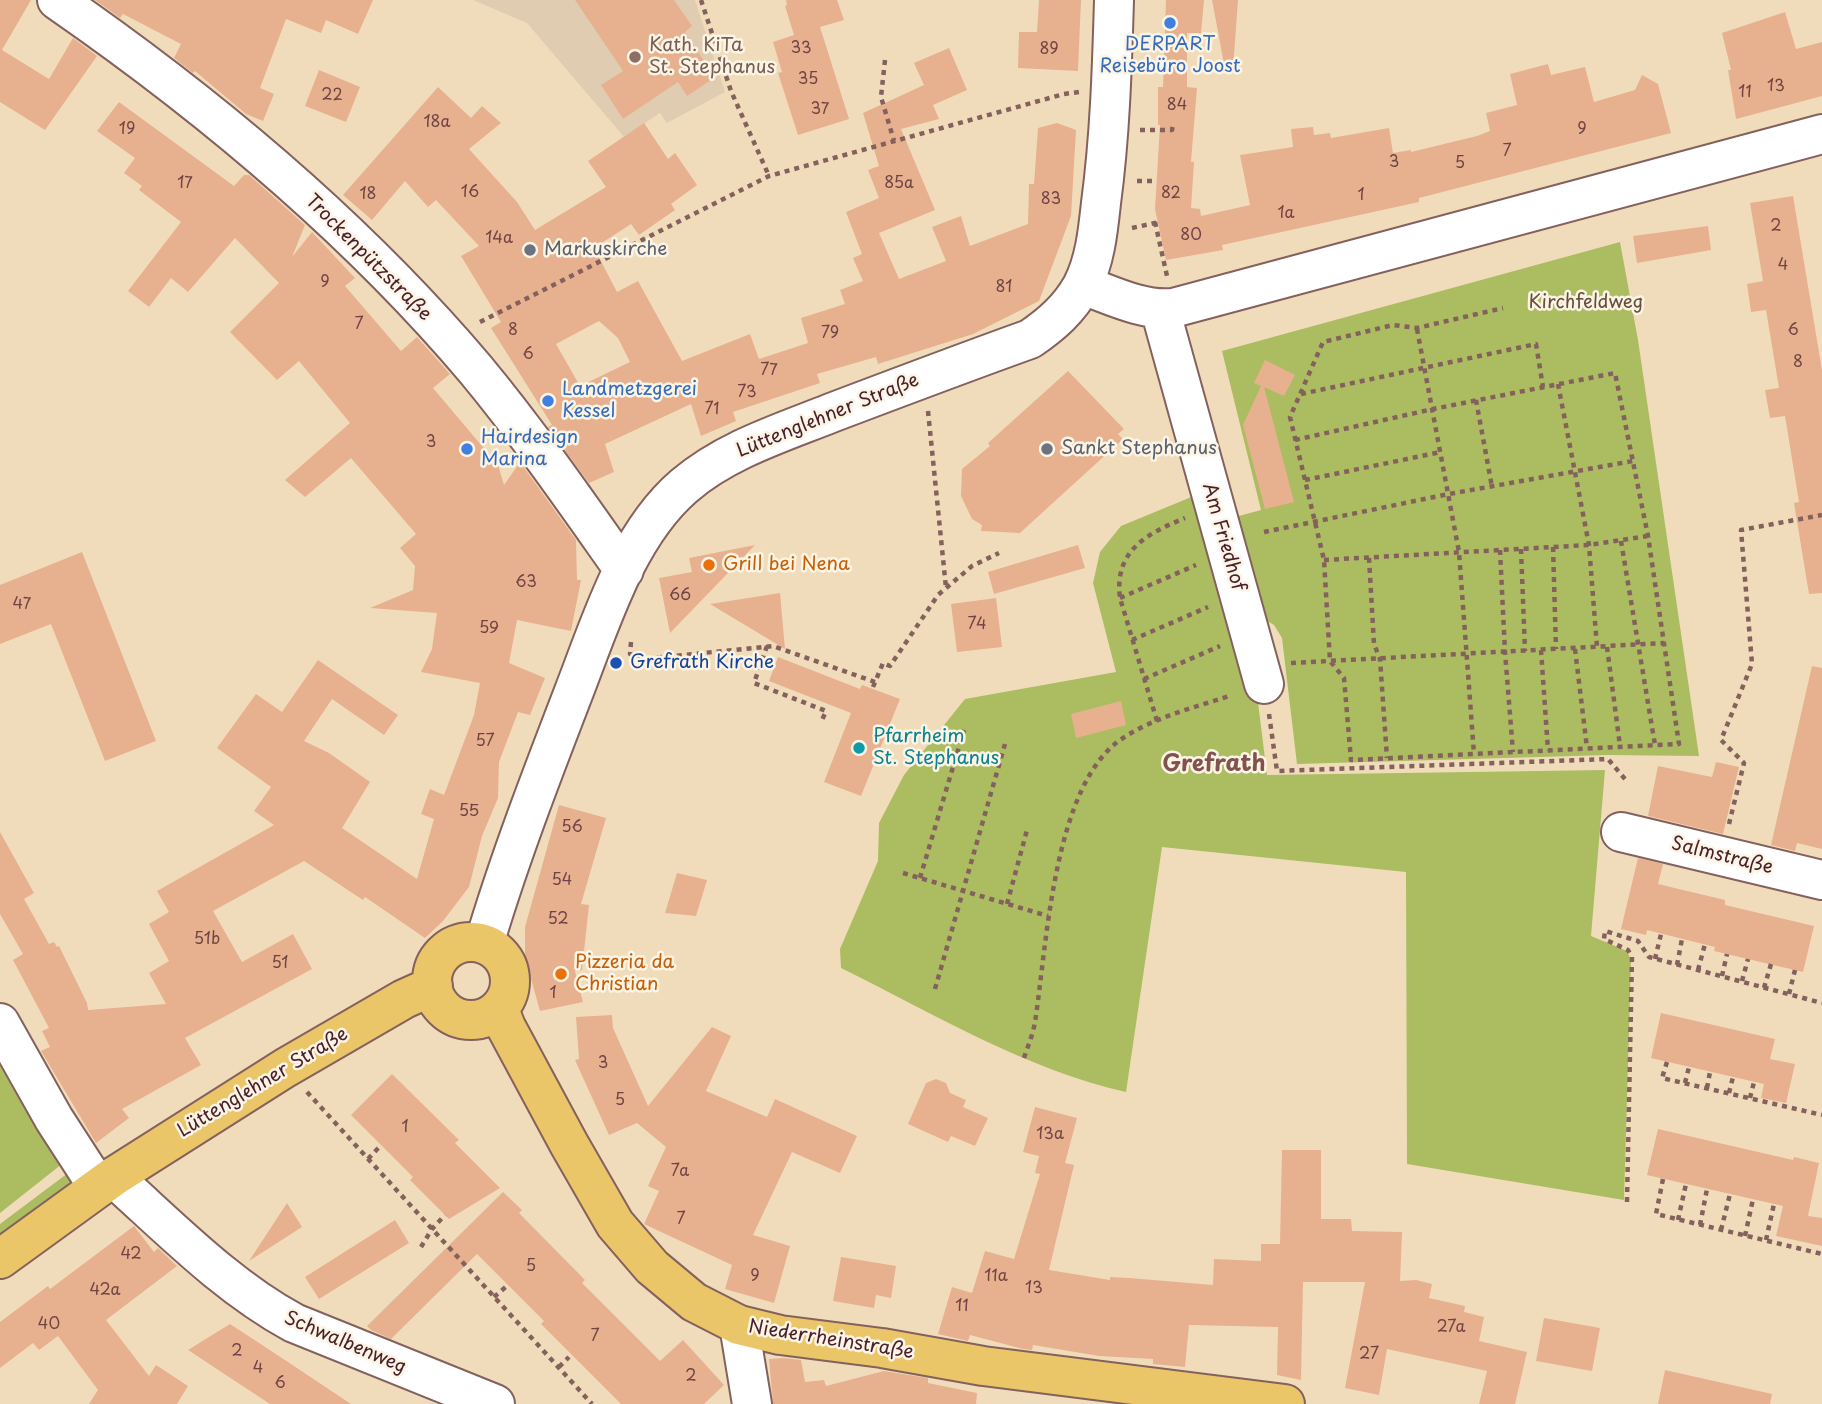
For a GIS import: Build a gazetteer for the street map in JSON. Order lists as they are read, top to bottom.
{
  "streets": {
    "main road": ["Lüttenglehner Straße", "Niederrheinstraße"],
    "street": [
      "Trockenpützstraße",
      "Am Friedhof",
      "Salmstraße",
      "Schwalbenweg"
    ]
  },
  "crossings": [
    ["Trockenpützstraße", "Lüttenglehner Straße"],
    ["Lüttenglehner Straße", "Niederrheinstraße"],
    ["Lüttenglehner Straße", "Schwalbenweg"]
  ],
  "districts": ["Grefrath"],
  "parks": ["Kirchfeldweg"],
  "places": [
    "DERPART Reisebüro Joost",
    "Kath. KiTa St. Stephanus",
    "Markuskirche",
    "Landmetzgerei Kessel",
    "Hairdesign Marina",
    "Sankt Stephanus",
    "Grill bei Nena",
    "Grefrath Kirche",
    "Pfarrheim St. Stephanus",
    "Pizzeria da Christian"
  ],
  "house_numbers": [
    "33",
    "89",
    "35",
    "13",
    "11",
    "22",
    "84",
    "37",
    "18a",
    "19",
    "9",
    "7",
    "3",
    "5",
    "17",
    "85a",
    "16",
    "82",
    "18",
    "1",
    "83",
    "1a",
    "2",
    "80",
    "14a",
    "4",
    "9",
    "81",
    "7",
    "8",
    "6",
    "79",
    "6",
    "8",
    "77",
    "73",
    "71",
    "3",
    "63",
    "66",
    "47",
    "74",
    "59",
    "57",
    "55",
    "56",
    "54",
    "52",
    "51b",
    "51",
    "1",
    "3",
    "5",
    "1",
    "13a",
    "7a",
    "7",
    "42",
    "5",
    "9",
    "11a",
    "13",
    "42a",
    "11",
    "40",
    "27a",
    "7",
    "2",
    "27",
    "4",
    "2",
    "6"
  ]
}
